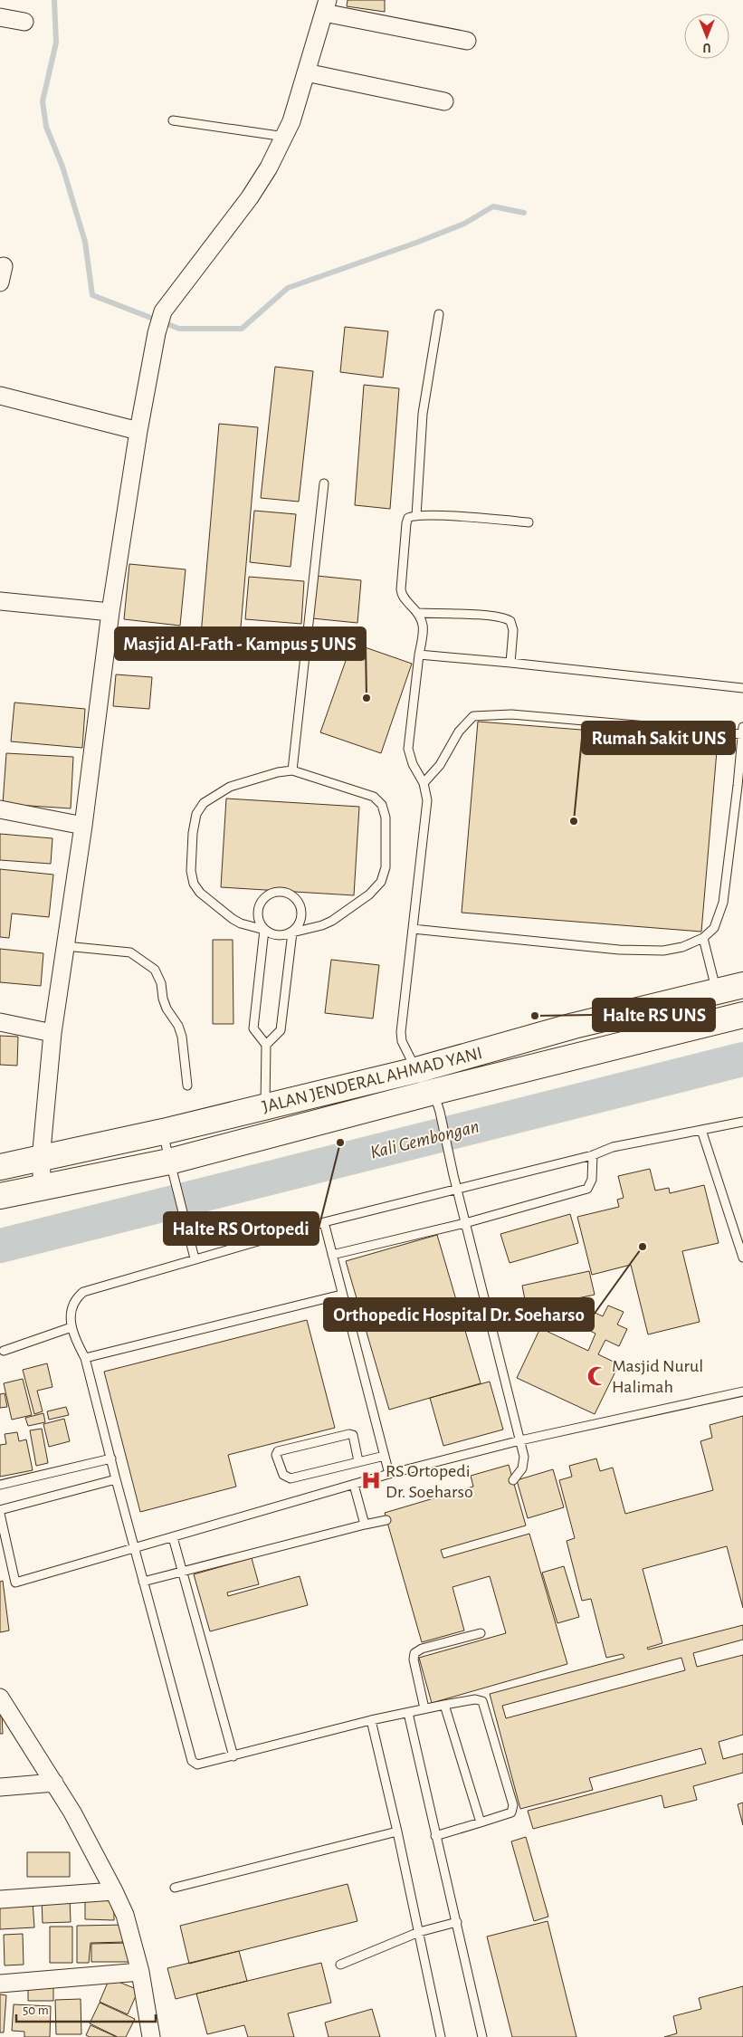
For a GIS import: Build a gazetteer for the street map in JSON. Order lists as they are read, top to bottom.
{
  "streets": {
    "highway": ["JALAN JENDERAL AHMAD YANI"]
  },
  "water": ["Kali Gembongan"],
  "places": {
    "other": [
      "Masjid Al-Fath - Kampus 5 UNS",
      "Rumah Sakit UNS",
      "Halte RS UNS",
      "Halte RS Ortopedi",
      "Orthopedic Hospital Dr. Soeharso"
    ],
    "mosque": ["Masjid Nurul Halimah"],
    "hospital": ["RS Ortopedi Dr. Soeharso"]
  },
  "scale_bar": "50 m",
  "north": "bottom"
}
